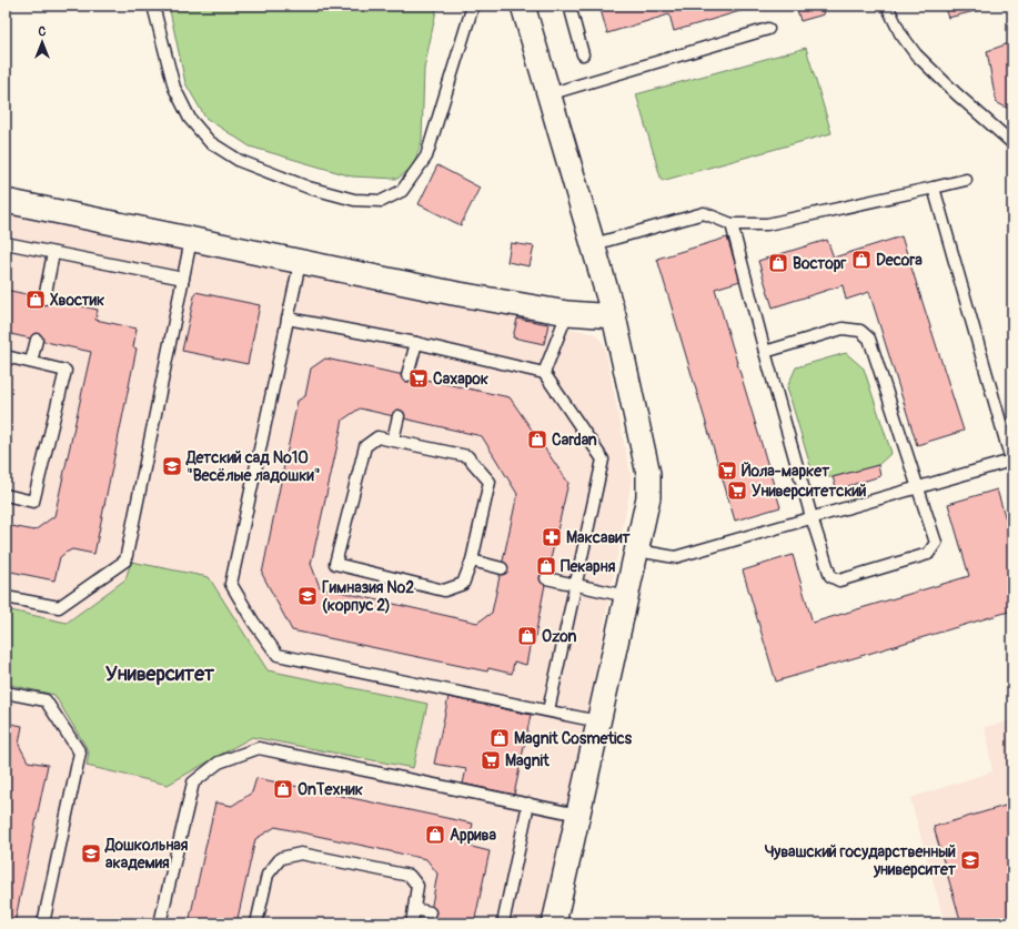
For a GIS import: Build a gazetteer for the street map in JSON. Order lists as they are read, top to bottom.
{
  "districts": ["Университет"],
  "places": {
    "shop": [
      "Decora",
      "Восторг",
      "Хвостик",
      "Cardan",
      "Пекарня",
      "Ozon",
      "Magnit Cosmetics",
      "OnТехник",
      "Аррива"
    ],
    "supermarket": [
      "Сахарок",
      "Йола-маркет",
      "Университетский",
      "Magnit"
    ],
    "school or university": [
      "Детский сад №10 \"Весёлые ладошки\"",
      "Гимназия №2 (корпус 2)",
      "Дошкольная академия",
      "Чувашский государственный университет"
    ],
    "pharmacy": ["Максавит"]
  },
  "north": "top"
}
